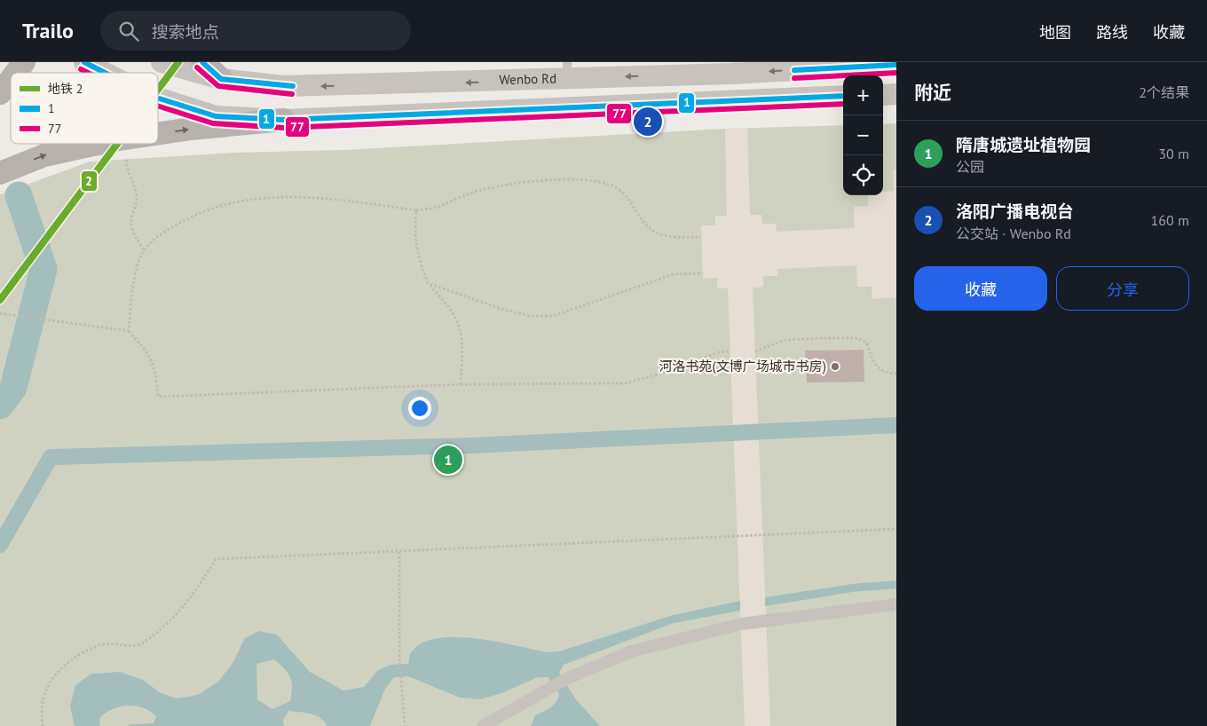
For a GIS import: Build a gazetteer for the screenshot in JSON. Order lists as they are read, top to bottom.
{
  "streets": {
    "street": ["Wenbo Rd"]
  },
  "places": ["河洛书苑(文博广场城市书房)"],
  "lines": ["metro line 2", "transit line 1", "transit line 77"],
  "legend": ["地铁 2", "1", "77"],
  "page": {
    "header": "Trailo",
    "search": "搜索地点",
    "nav": ["地图", "路线", "收藏"],
    "heading": ["附近", "2个结果"],
    "map_buttons": ["+", "−"],
    "pins": ["2", "1"],
    "list": [
      {
        "mark": "1",
        "name": "隋唐城遗址植物园",
        "note": "公园",
        "value": "30 m"
      },
      {
        "mark": "2",
        "name": "洛阳广播电视台",
        "note": "公交站 · Wenbo Rd",
        "value": "160 m"
      }
    ],
    "buttons": ["收藏", "分享"]
  }
}
